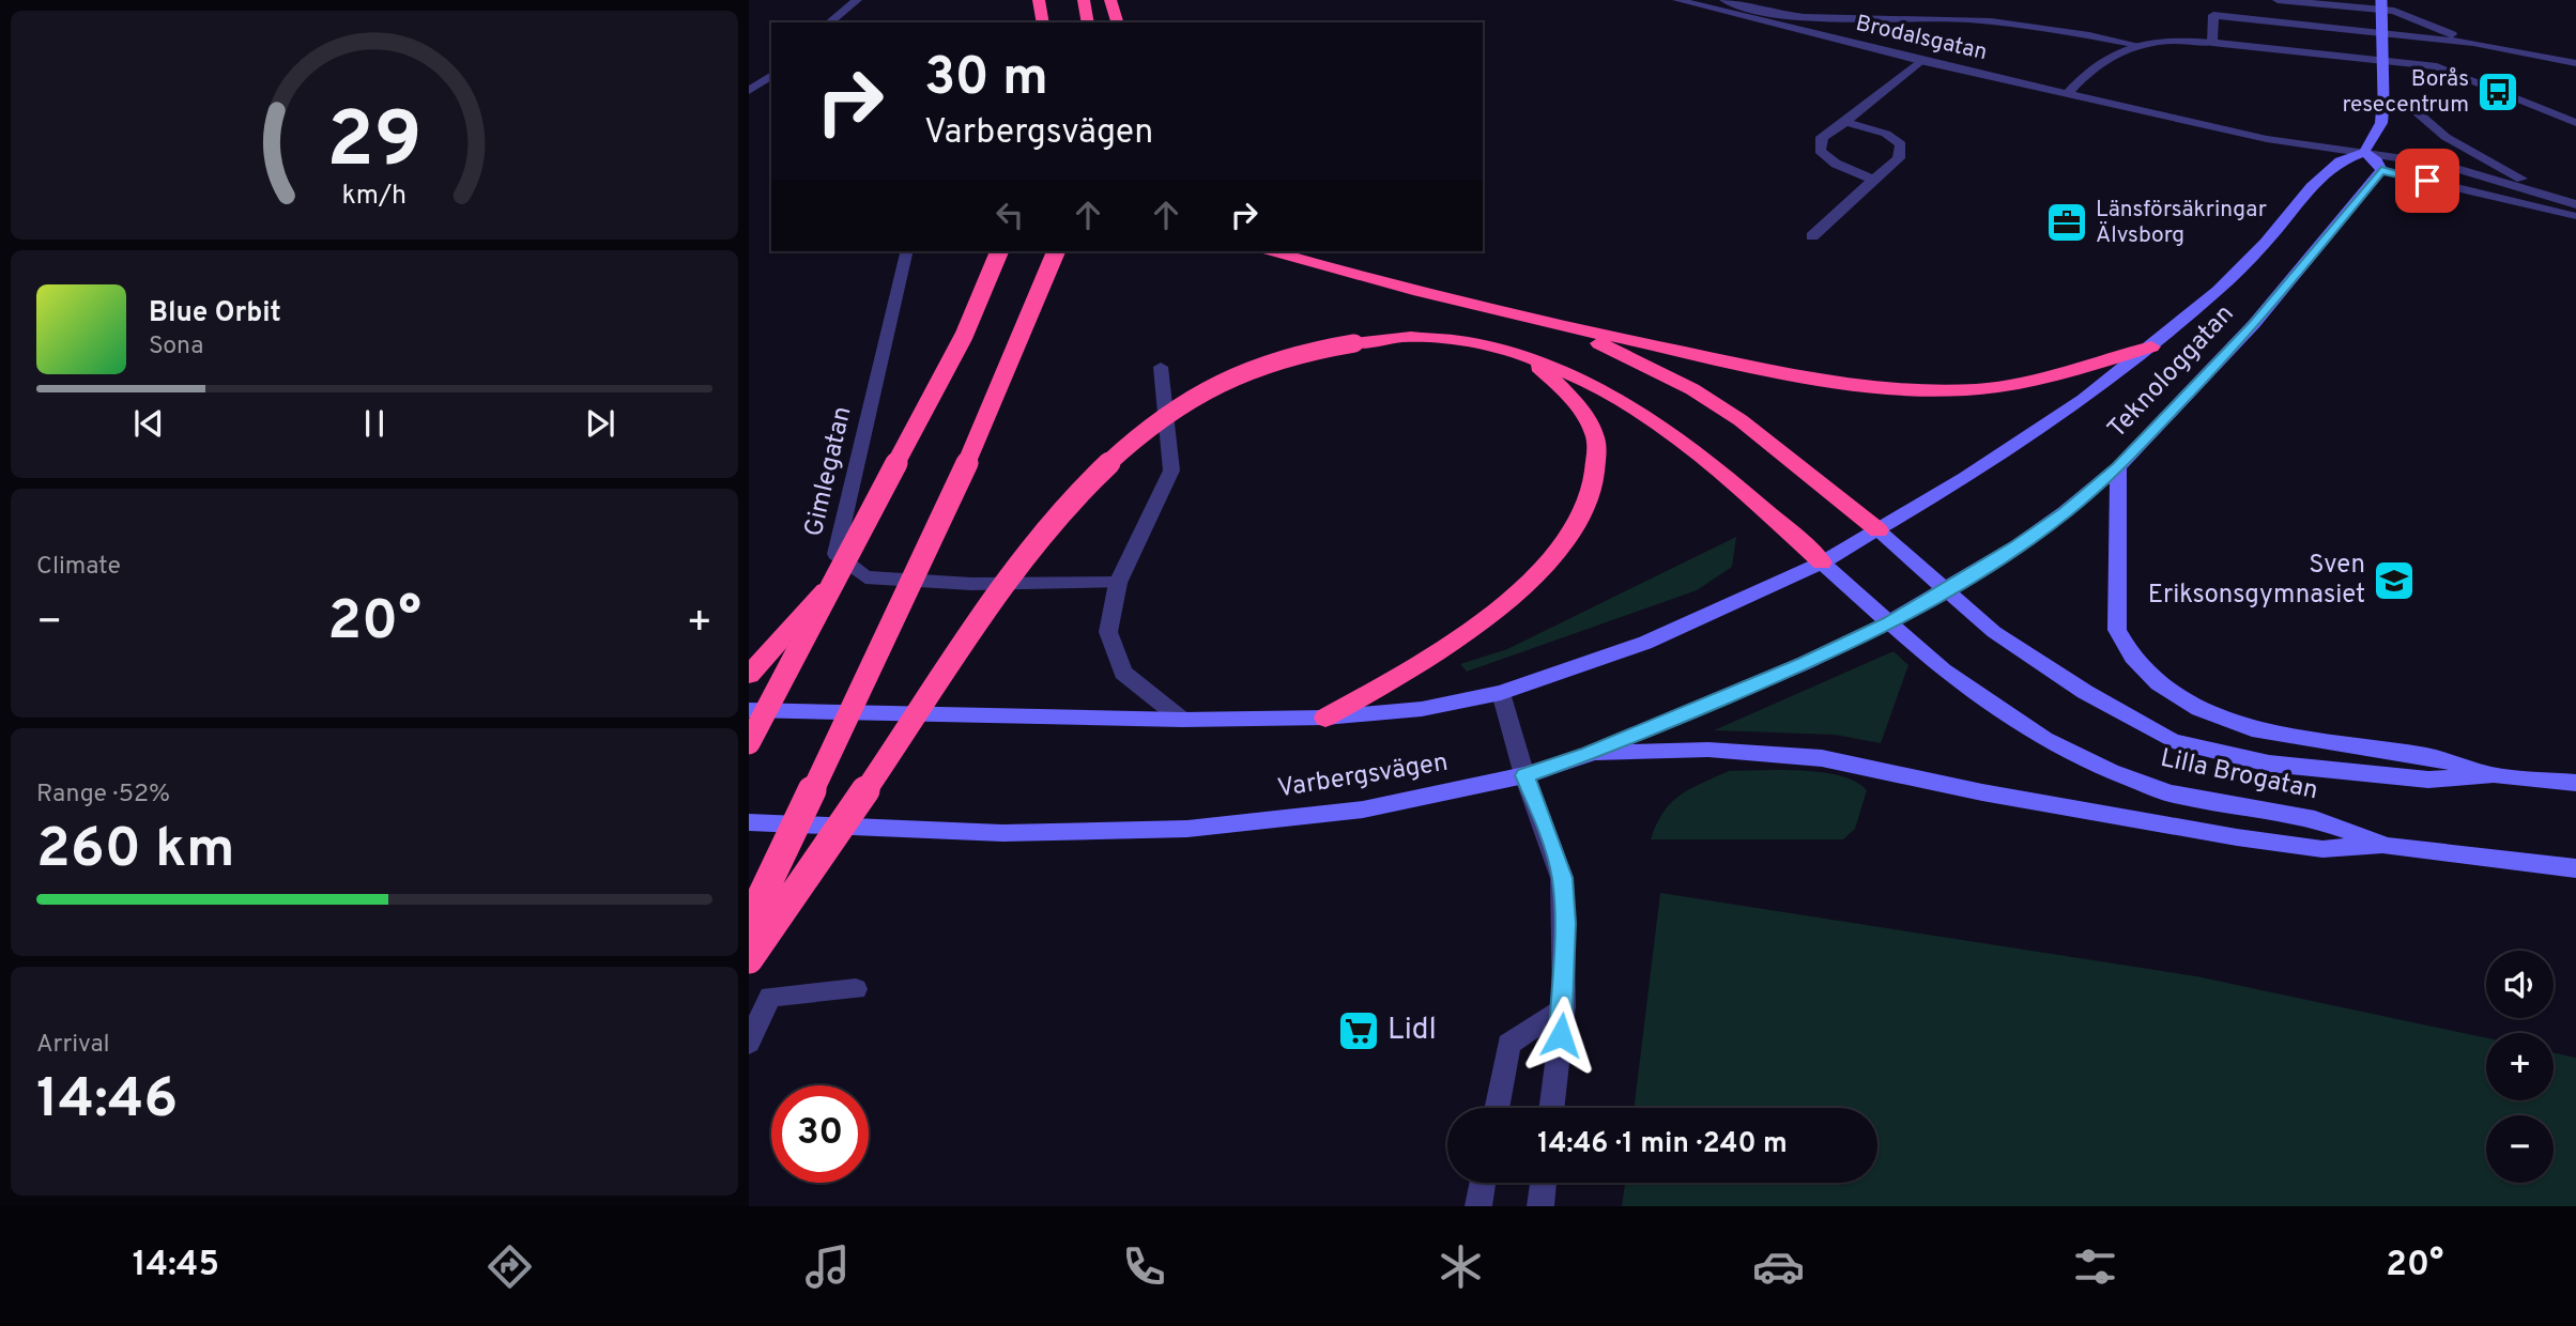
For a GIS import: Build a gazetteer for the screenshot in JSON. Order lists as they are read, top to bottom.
{
  "streets": {
    "main road": ["Teknologgatan", "Lilla Brogatan", "Varbergsvägen"],
    "street": ["Brodalsgatan", "Gimlegatan"]
  },
  "crossings": [
    ["Brodalsgatan", "Teknologgatan"],
    ["Teknologgatan", "Lilla Brogatan"],
    ["Teknologgatan", "Varbergsvägen"],
    ["Lilla Brogatan", "Varbergsvägen"]
  ],
  "places": {
    "bus stop": ["Borås resecentrum"],
    "office": ["Länsförsäkringar Älvsborg"],
    "school or university": ["Sven Eriksonsgymnasiet"],
    "supermarket": ["Lidl"]
  },
  "page": {
    "turn": ["30 m", "Varbergsvägen"],
    "song": ["Blue Orbit", "Sona"],
    "tile": [
      "Climate",
      ["Range · 52%", "260 km"],
      ["Arrival", "14:46"]
    ],
    "heat": ["−", "20°", "+"],
    "map_buttons": ["+", "−"],
    "limit": "30",
    "trip": "14:46 · 1 min · 240 m",
    "tabs": ["14:45", "20°"],
    "gauge": ["29", "km/h"]
  }
}
